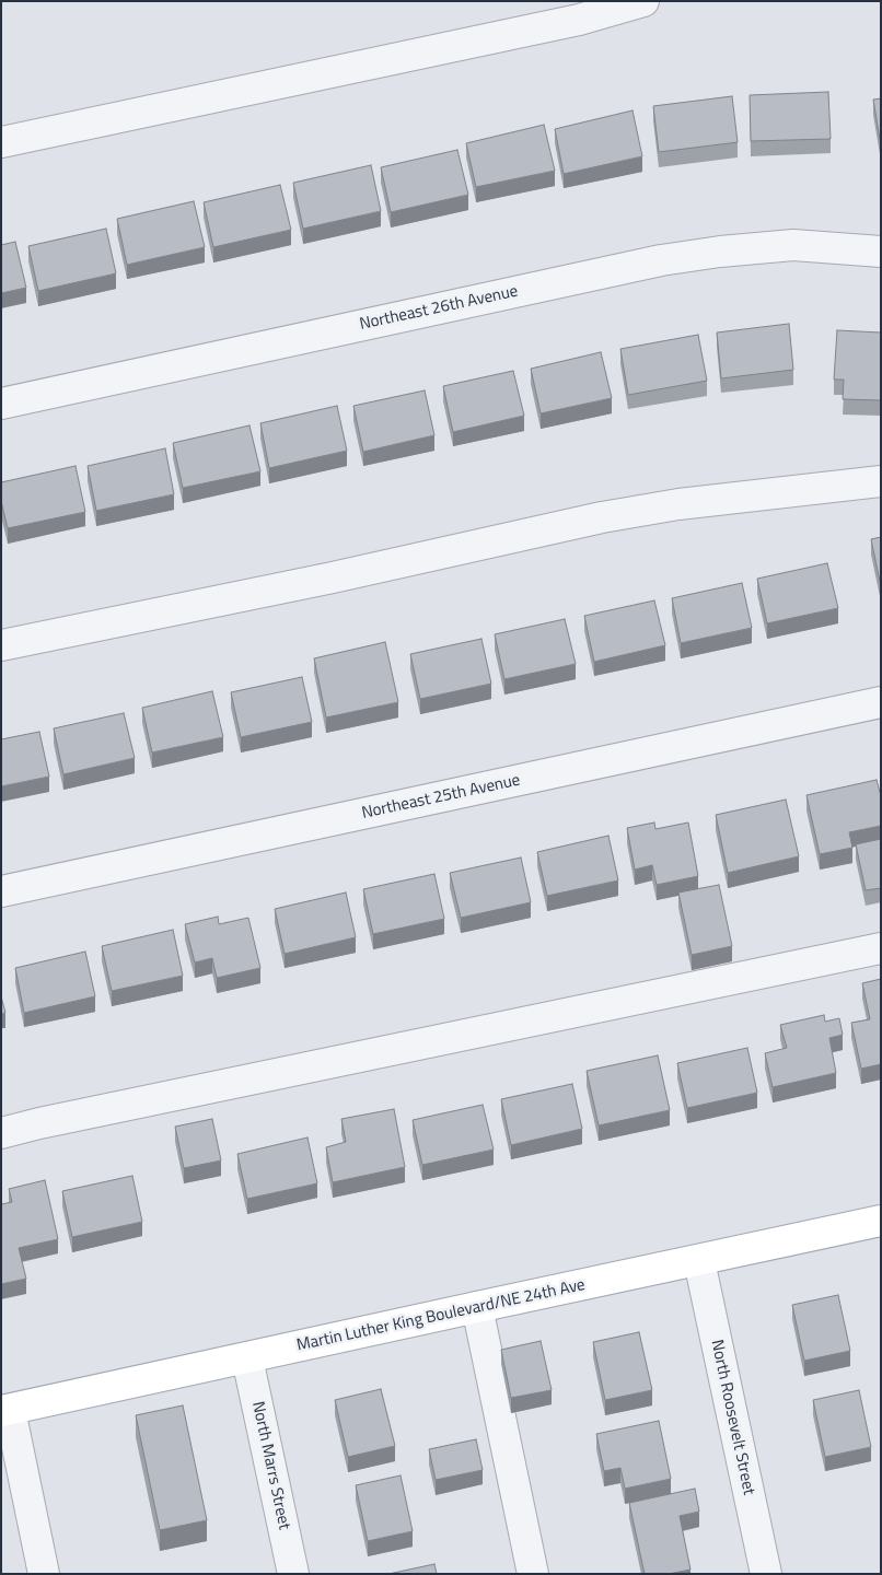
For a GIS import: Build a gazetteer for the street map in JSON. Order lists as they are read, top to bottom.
{
  "streets": {
    "main road": ["Martin Luther King Boulevard/NE 24th Ave"],
    "street": [
      "Northeast 26th Avenue",
      "Northeast 25th Avenue",
      "North Roosevelt Street",
      "North Marrs Street"
    ]
  },
  "crossings": [
    ["Martin Luther King Boulevard/NE 24th Ave", "North Roosevelt Street"],
    ["Martin Luther King Boulevard/NE 24th Ave", "North Marrs Street"]
  ]
}
